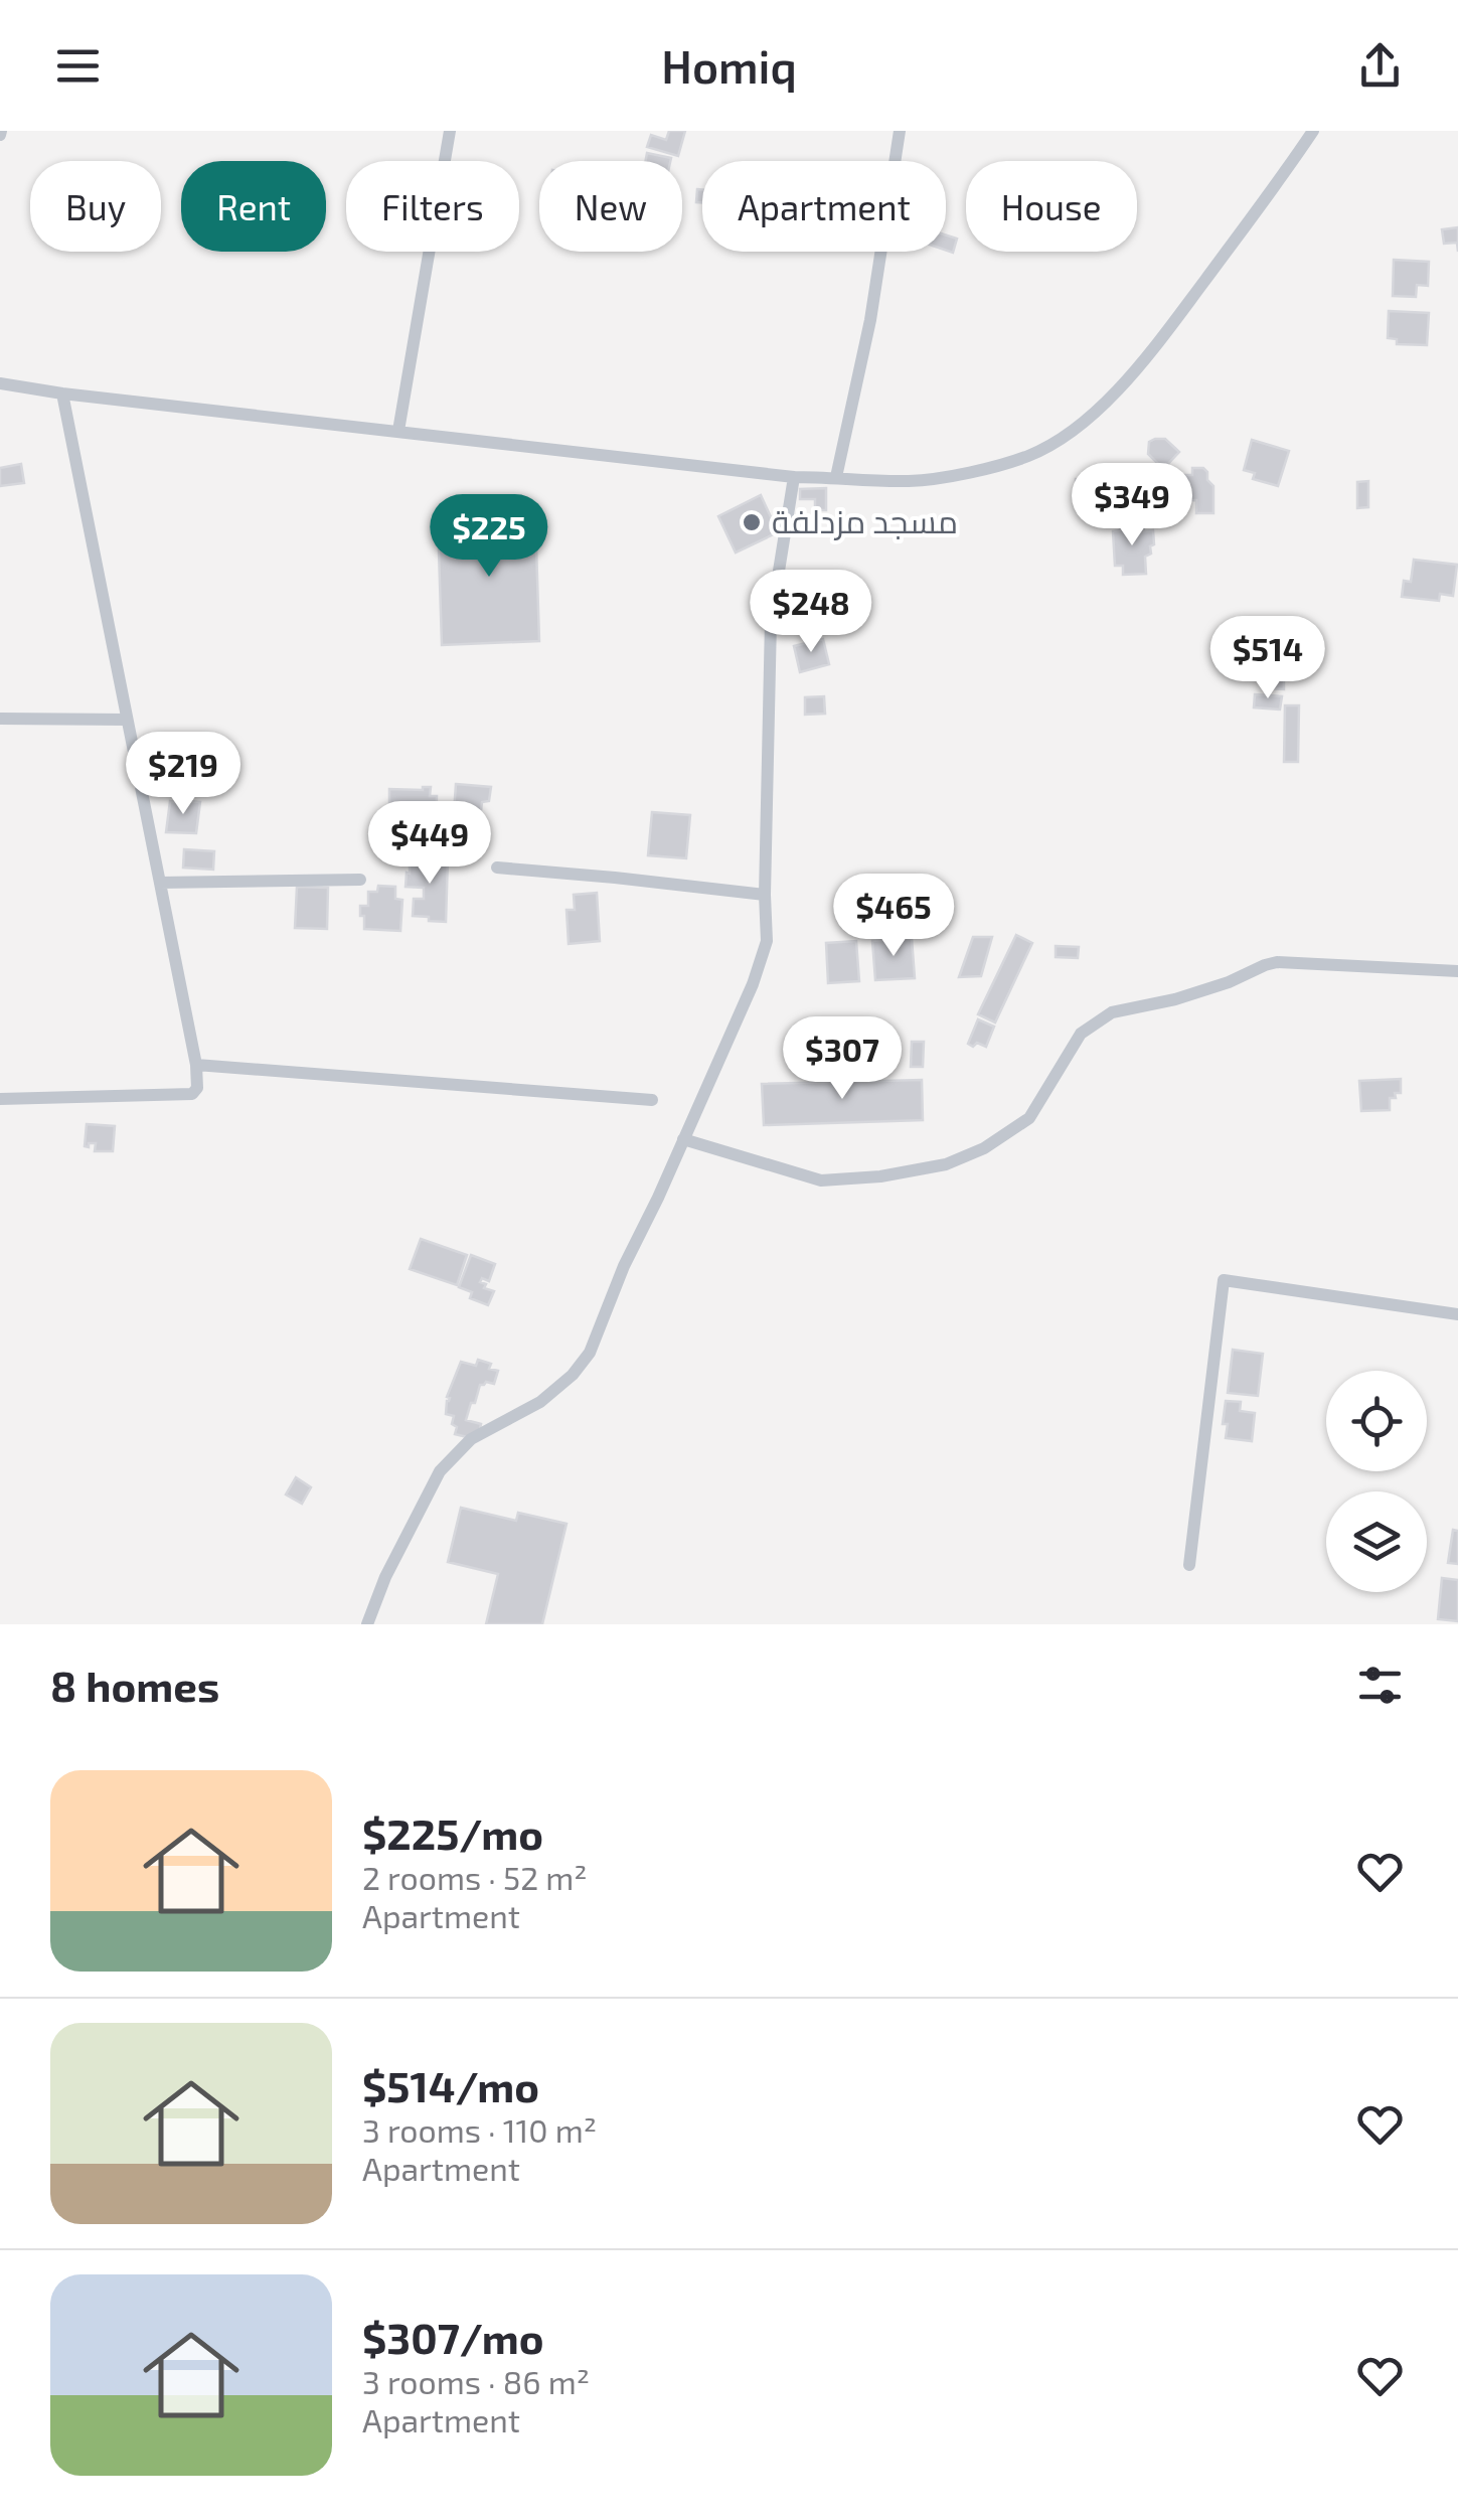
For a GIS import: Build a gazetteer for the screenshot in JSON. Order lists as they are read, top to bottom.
{
  "places": ["مسجد مزدلفة"],
  "page": {
    "header": "Homiq",
    "chip": [
      "Buy",
      "Rent",
      "Filters",
      "New",
      "Apartment",
      "House"
    ],
    "price": [
      "$349",
      "$225",
      "$248",
      "$514",
      "$219",
      "$449",
      "$465",
      "$307"
    ],
    "heading": "8 homes",
    "list": [
      {
        "name": "$225/mo",
        "note": "2 rooms · 52 m² · Apartment"
      },
      {
        "name": "$514/mo",
        "note": "3 rooms · 110 m² · Apartment"
      },
      {
        "name": "$307/mo",
        "note": "3 rooms · 86 m² · Apartment"
      }
    ]
  }
}
